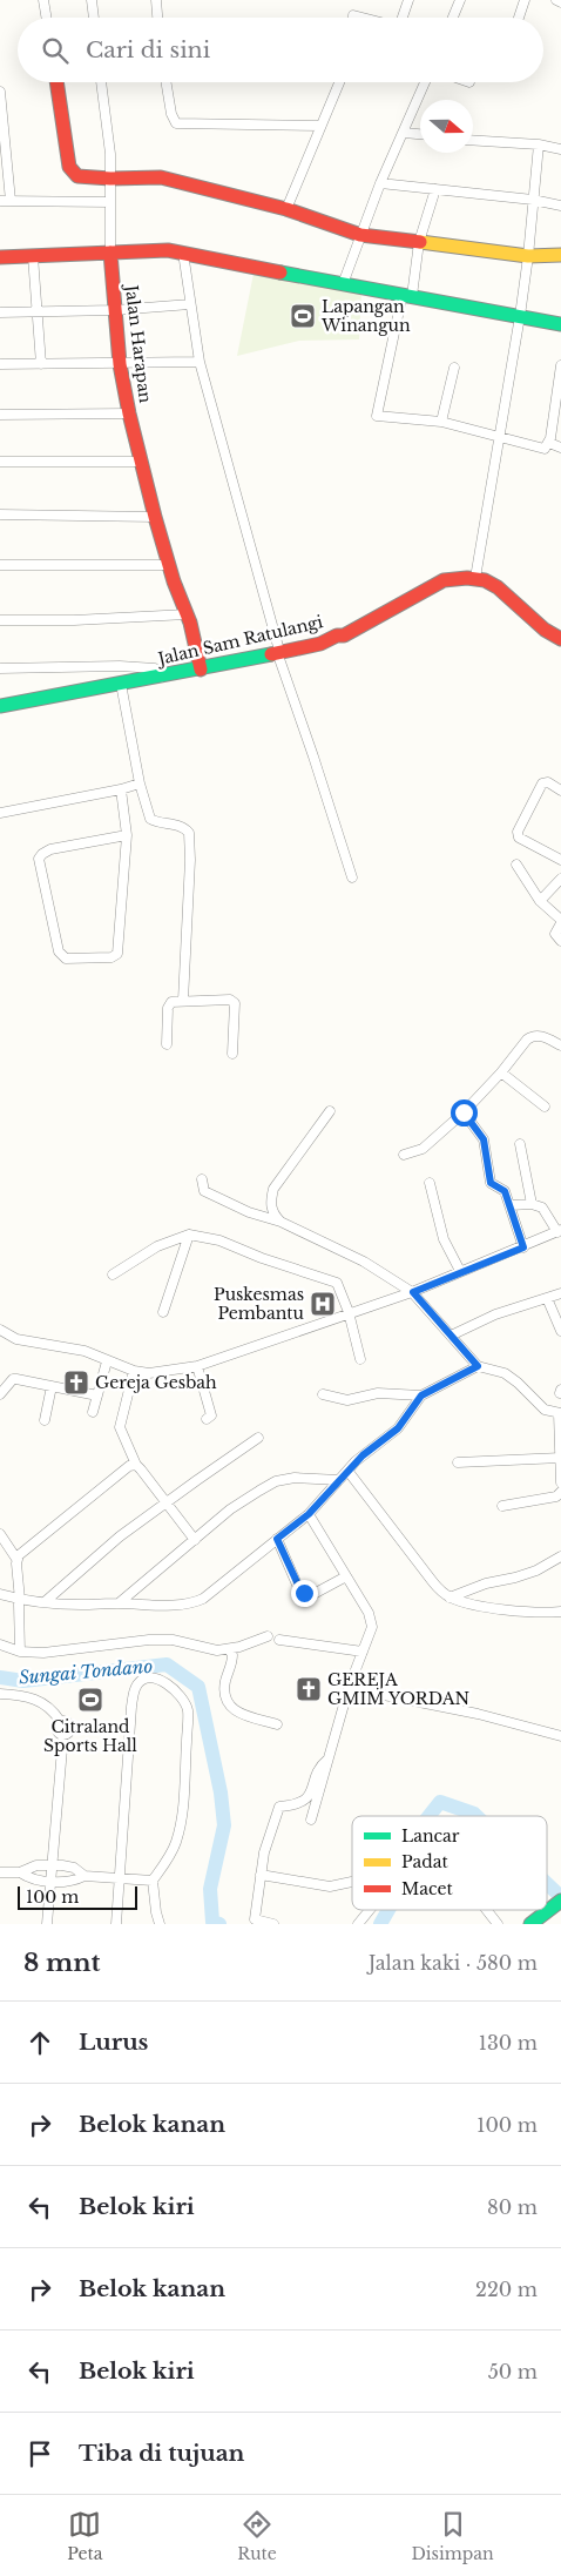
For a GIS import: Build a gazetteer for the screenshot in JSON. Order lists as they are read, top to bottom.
{
  "streets": {
    "main road": ["Jalan Harapan", "Jalan Sam Ratulangi"]
  },
  "crossings": [
    ["Jalan Harapan", "Jalan Sam Ratulangi"]
  ],
  "water": ["Sungai Tondano"],
  "places": {
    "sports": ["Lapangan Winangun", "Citraland Sports Hall"],
    "hospital": ["Puskesmas Pembantu"],
    "church": ["Gereja Gesbah", "GEREJA GMIM YORDAN"]
  },
  "legend": ["Lancar", "Padat", "Macet"],
  "scale_bar": "100 m",
  "north": "right",
  "page": {
    "search": "Cari di sini",
    "scale": "100 m",
    "heading": ["8 mnt", "Jalan kaki · 580 m"],
    "list": [
      ["Lurus", "130 m"],
      ["Belok kanan", "100 m"],
      ["Belok kiri", "80 m"],
      ["Belok kanan", "220 m"],
      ["Belok kiri", "50 m"],
      "Tiba di tujuan"
    ],
    "nav": ["Peta", "Rute", "Disimpan"]
  }
}
